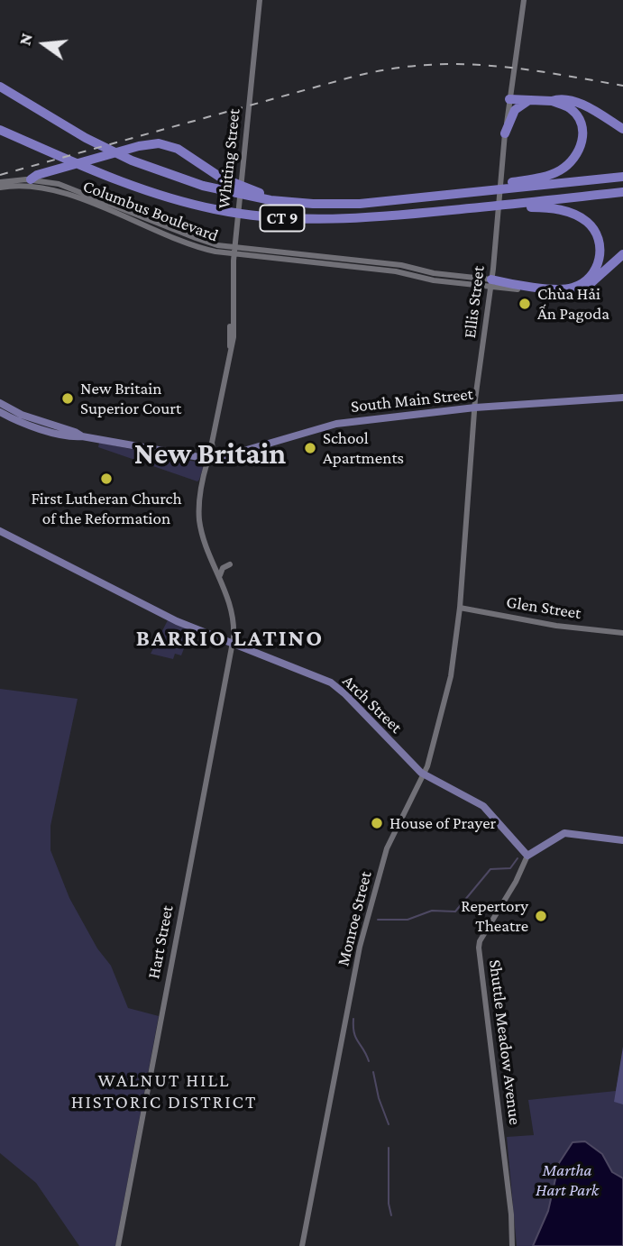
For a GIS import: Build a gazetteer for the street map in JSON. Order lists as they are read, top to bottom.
{
  "streets": {
    "highway": ["CT 9"],
    "main road": ["South Main Street", "Arch Street"],
    "street": [
      "Whiting Street",
      "Columbus Boulevard",
      "Ellis Street",
      "Glen Street",
      "Monroe Street",
      "Hart Street",
      "Shuttle Meadow Avenue"
    ]
  },
  "crossings": [
    ["Whiting Street", "Columbus Boulevard"],
    ["Whiting Street", "South Main Street"],
    ["Whiting Street", "Hart Street"],
    ["Columbus Boulevard", "Ellis Street"],
    ["Ellis Street", "South Main Street"],
    ["Ellis Street", "Glen Street"],
    ["Ellis Street", "Monroe Street"],
    ["Glen Street", "Monroe Street"],
    ["Arch Street", "Monroe Street"],
    ["Arch Street", "Hart Street"],
    ["Arch Street", "Shuttle Meadow Avenue"]
  ],
  "districts": ["New Britain", "BARRIO LATINO", "WALNUT HILL HISTORIC DISTRICT"],
  "parks": ["Martha Hart Park"],
  "places": [
    "Chùa Hải Ấn Pagoda",
    "New Britain Superior Court",
    "School Apartments",
    "First Lutheran Church of the Reformation",
    "House of Prayer",
    "Repertory Theatre"
  ],
  "north": "left"
}
